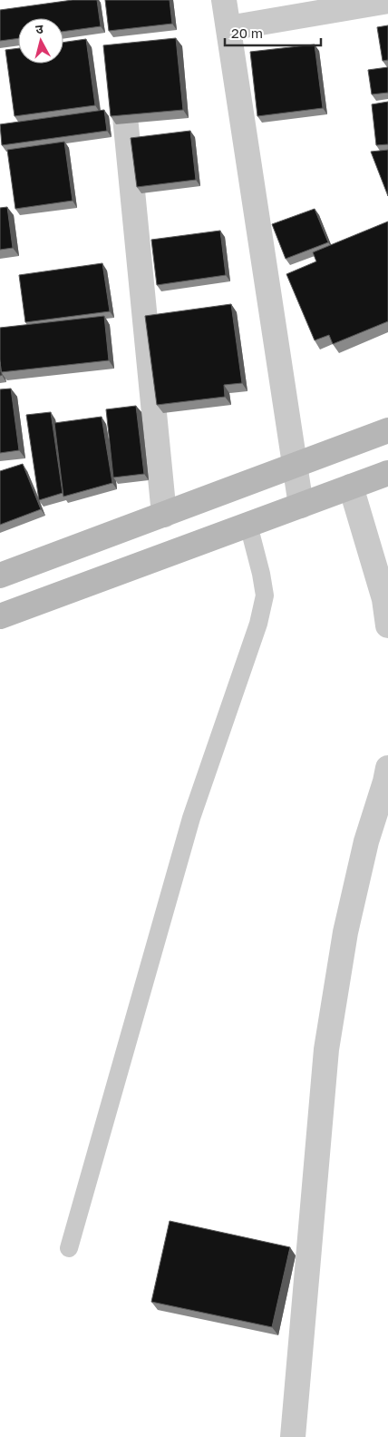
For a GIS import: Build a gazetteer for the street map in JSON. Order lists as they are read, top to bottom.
{
  "scale_bar": "20 m",
  "north": "top"
}
